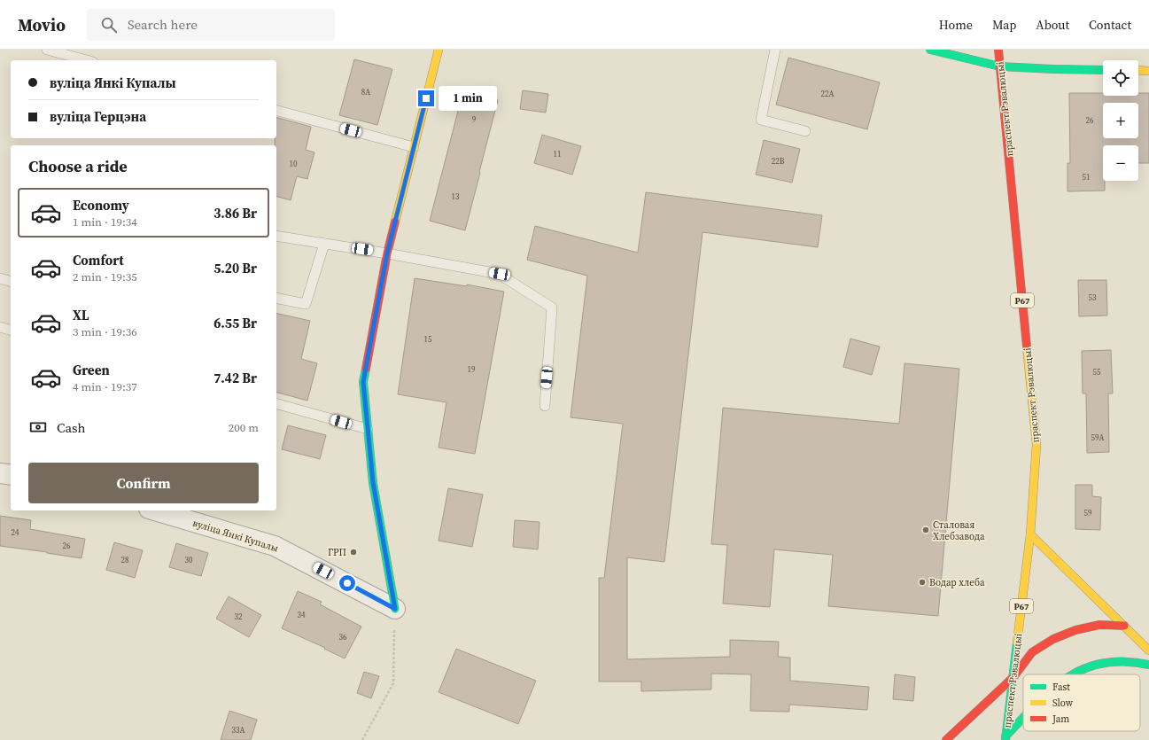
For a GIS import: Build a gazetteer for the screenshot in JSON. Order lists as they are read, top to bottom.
{
  "streets": {
    "main road": ["праспект Рэвалюцыі", "Р67"],
    "street": ["вуліца Янкі Купалы"]
  },
  "crossings": [
    ["праспект Рэвалюцыі", "Р67"]
  ],
  "places": ["Сталовая Хлебзавода", "ГРП", "Водар хлеба"],
  "house_numbers": [
    "8А",
    "22А",
    "9",
    "26",
    "11",
    "22В",
    "10",
    "51",
    "13",
    "53",
    "15",
    "19",
    "55",
    "59А",
    "59",
    "24",
    "26",
    "28",
    "30",
    "34",
    "32",
    "36",
    "33А"
  ],
  "legend": ["Fast", "Slow", "Jam"],
  "page": {
    "header": "Movio",
    "search": "Search here",
    "nav": [
      "Home",
      "Map",
      "About",
      "Contact"
    ],
    "map_buttons": ["+", "−"],
    "banner": ["вуліца Янкі Купалы", "вуліца Герцэна"],
    "bubble": "1 min",
    "heading": "Choose a ride",
    "list": [
      {
        "name": "Economy",
        "note": "1 min · 19:34",
        "value": "3.86 Br"
      },
      {
        "name": "Comfort",
        "note": "2 min · 19:35",
        "value": "5.20 Br"
      },
      {
        "name": "XL",
        "note": "3 min · 19:36",
        "value": "6.55 Br"
      },
      {
        "name": "Green",
        "note": "4 min · 19:37",
        "value": "7.42 Br"
      }
    ],
    "pay": ["Cash", "200 m"],
    "buttons": "Confirm"
  }
}
